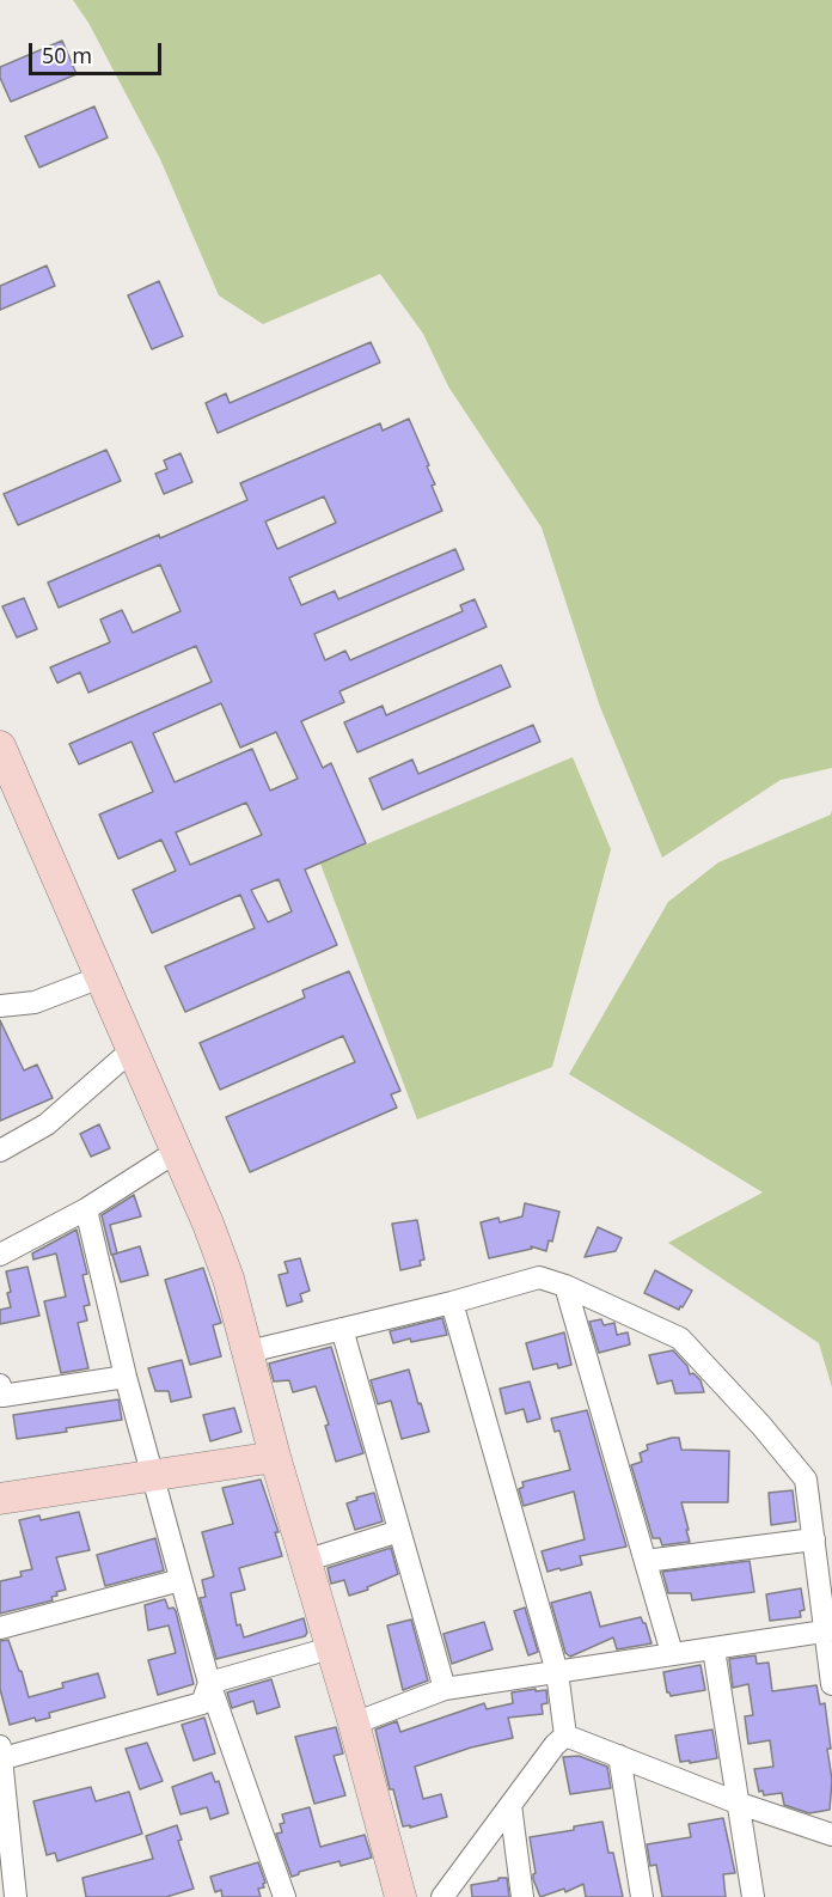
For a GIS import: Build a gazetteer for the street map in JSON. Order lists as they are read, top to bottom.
{
  "scale_bar": "50 m"
}
